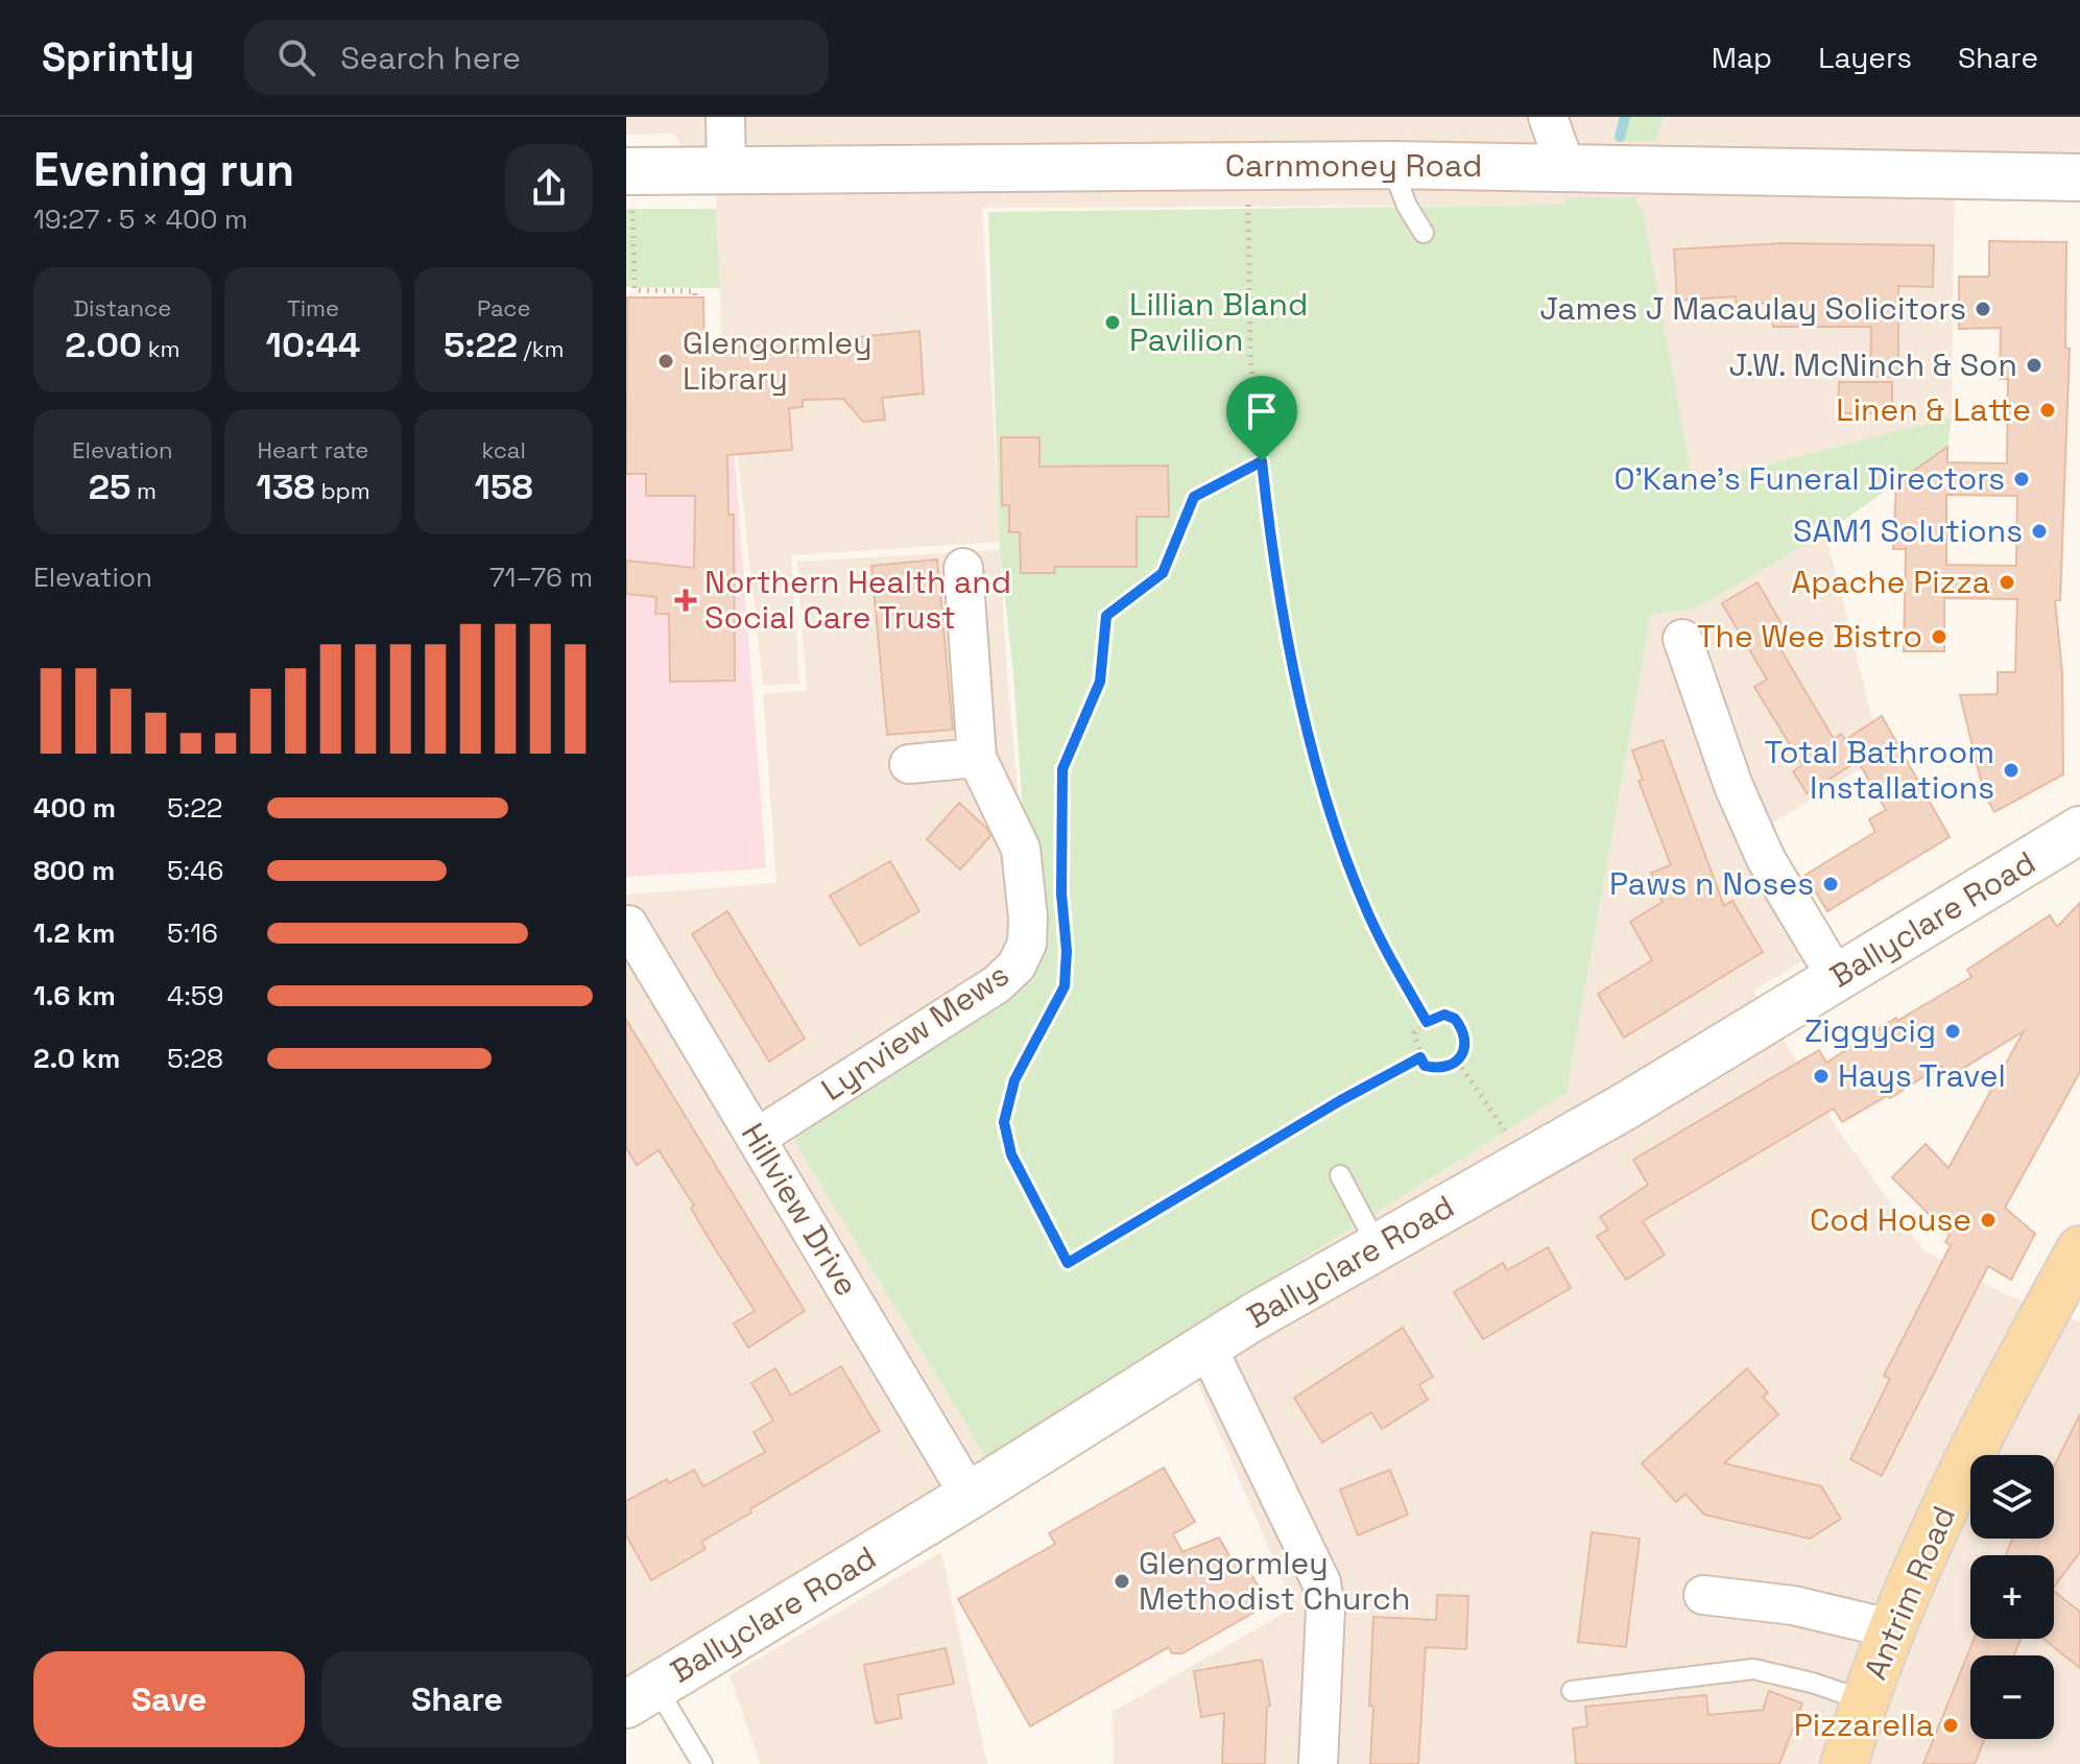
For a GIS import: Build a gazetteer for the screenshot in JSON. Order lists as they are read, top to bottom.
{
  "streets": {
    "main road": ["Carnmoney Road", "Ballyclare Road", "Antrim Road"],
    "street": ["Lynview Mews", "Hillview Drive"]
  },
  "crossings": [
    ["Ballyclare Road", "Hillview Drive"],
    ["Lynview Mews", "Hillview Drive"]
  ],
  "places": {
    "other": [
      "James J Macaulay Solicitors",
      "Lillian Bland Pavilion",
      "Glengormley Library",
      "J.W. McNinch & Son",
      "Linen & Latte",
      "O'Kane's Funeral Directors",
      "SAM1 Solutions",
      "Apache Pizza",
      "The Wee Bistro",
      "Total Bathroom Installations",
      "Paws n Noses",
      "Ziggycig",
      "Hays Travel",
      "Cod House",
      "Glengormley Methodist Church",
      "Pizzarella"
    ],
    "health": ["Northern Health and Social Care Trust"]
  },
  "page": {
    "header": "Sprintly",
    "search": "Search here",
    "nav": ["Map", "Layers", "Share"],
    "heading": ["Evening run", "19:27 · 5 × 400 m"],
    "stats": [
      ["Distance", "2.00 km"],
      ["Time", "10:44"],
      ["Pace", "5:22 /km"],
      ["Elevation", "25 m"],
      ["Heart rate", "138 bpm"],
      ["kcal", "158"]
    ],
    "chart": ["Elevation", "71–76 m"],
    "list": [
      {
        "name": "400 m",
        "note": "5:22"
      },
      {
        "name": "800 m",
        "note": "5:46"
      },
      {
        "name": "1.2 km",
        "note": "5:16"
      },
      {
        "name": "1.6 km",
        "note": "4:59"
      },
      {
        "name": "2.0 km",
        "note": "5:28"
      }
    ],
    "map_buttons": ["+", "−"],
    "buttons": ["Save", "Share"]
  }
}
